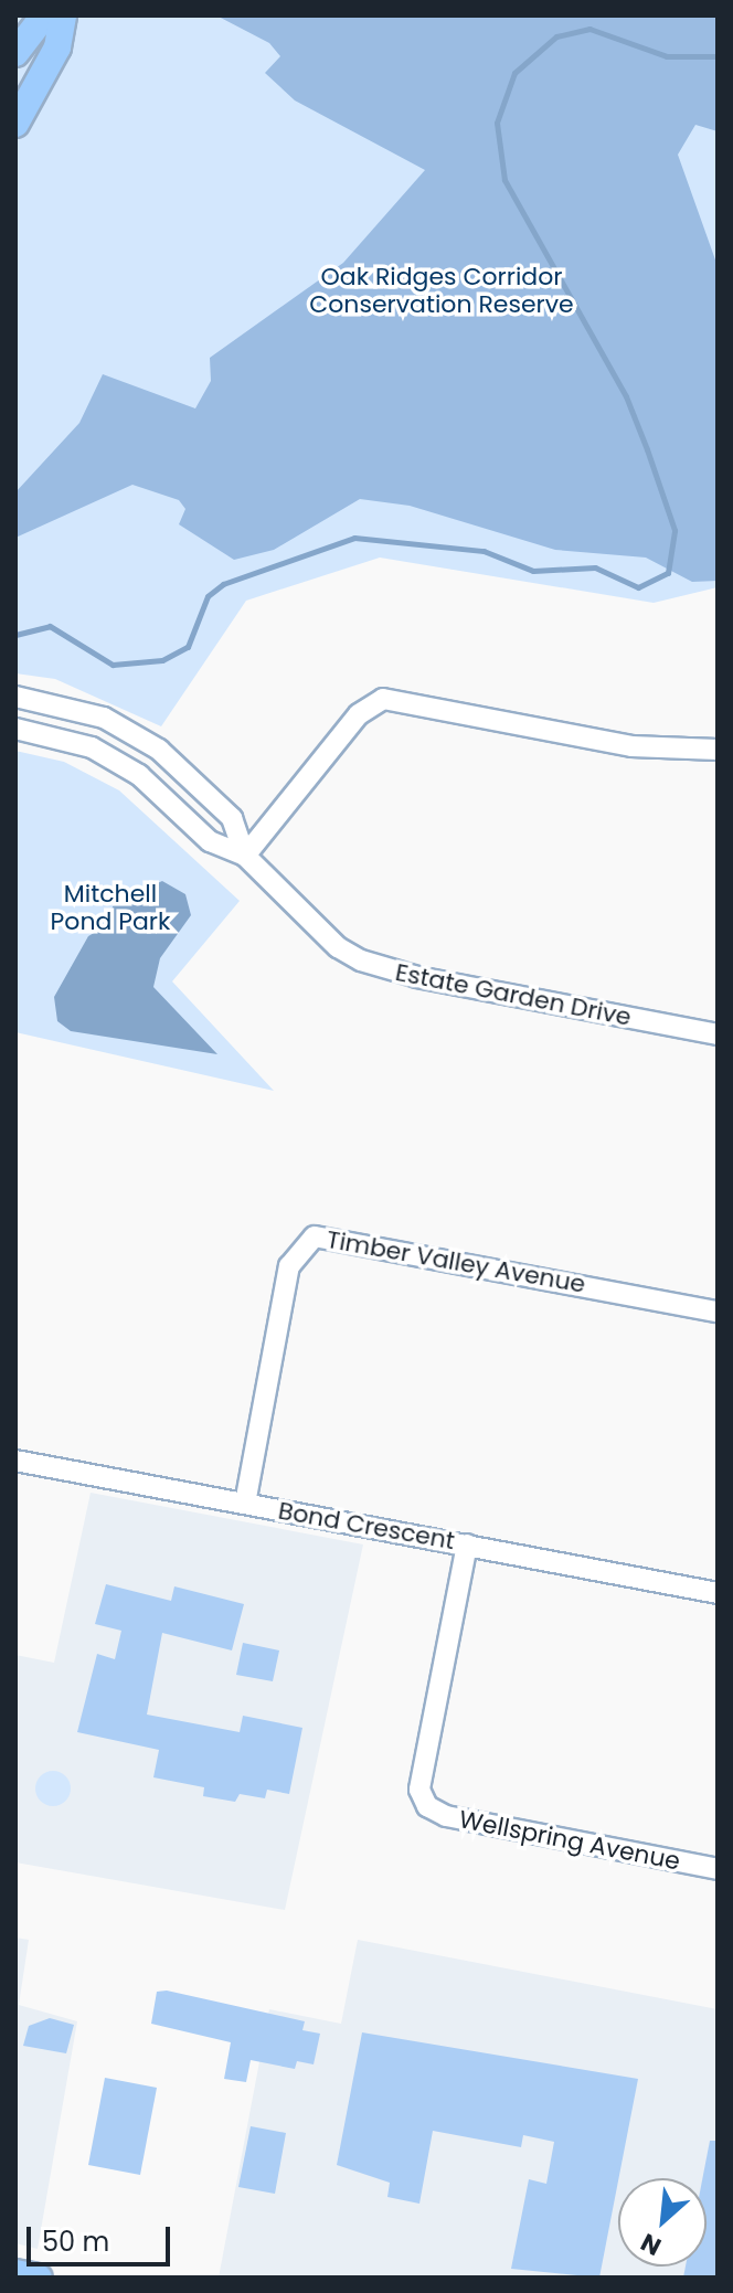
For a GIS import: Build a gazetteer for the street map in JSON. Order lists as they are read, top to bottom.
{
  "streets": {
    "street": [
      "Estate Garden Drive",
      "Timber Valley Avenue",
      "Bond Crescent",
      "Wellspring Avenue"
    ]
  },
  "crossings": [
    ["Timber Valley Avenue", "Bond Crescent"],
    ["Bond Crescent", "Wellspring Avenue"]
  ],
  "parks": ["Oak Ridges Corridor Conservation Reserve", "Mitchell Pond Park"],
  "scale_bar": "50 m",
  "north": "bottom left"
}
